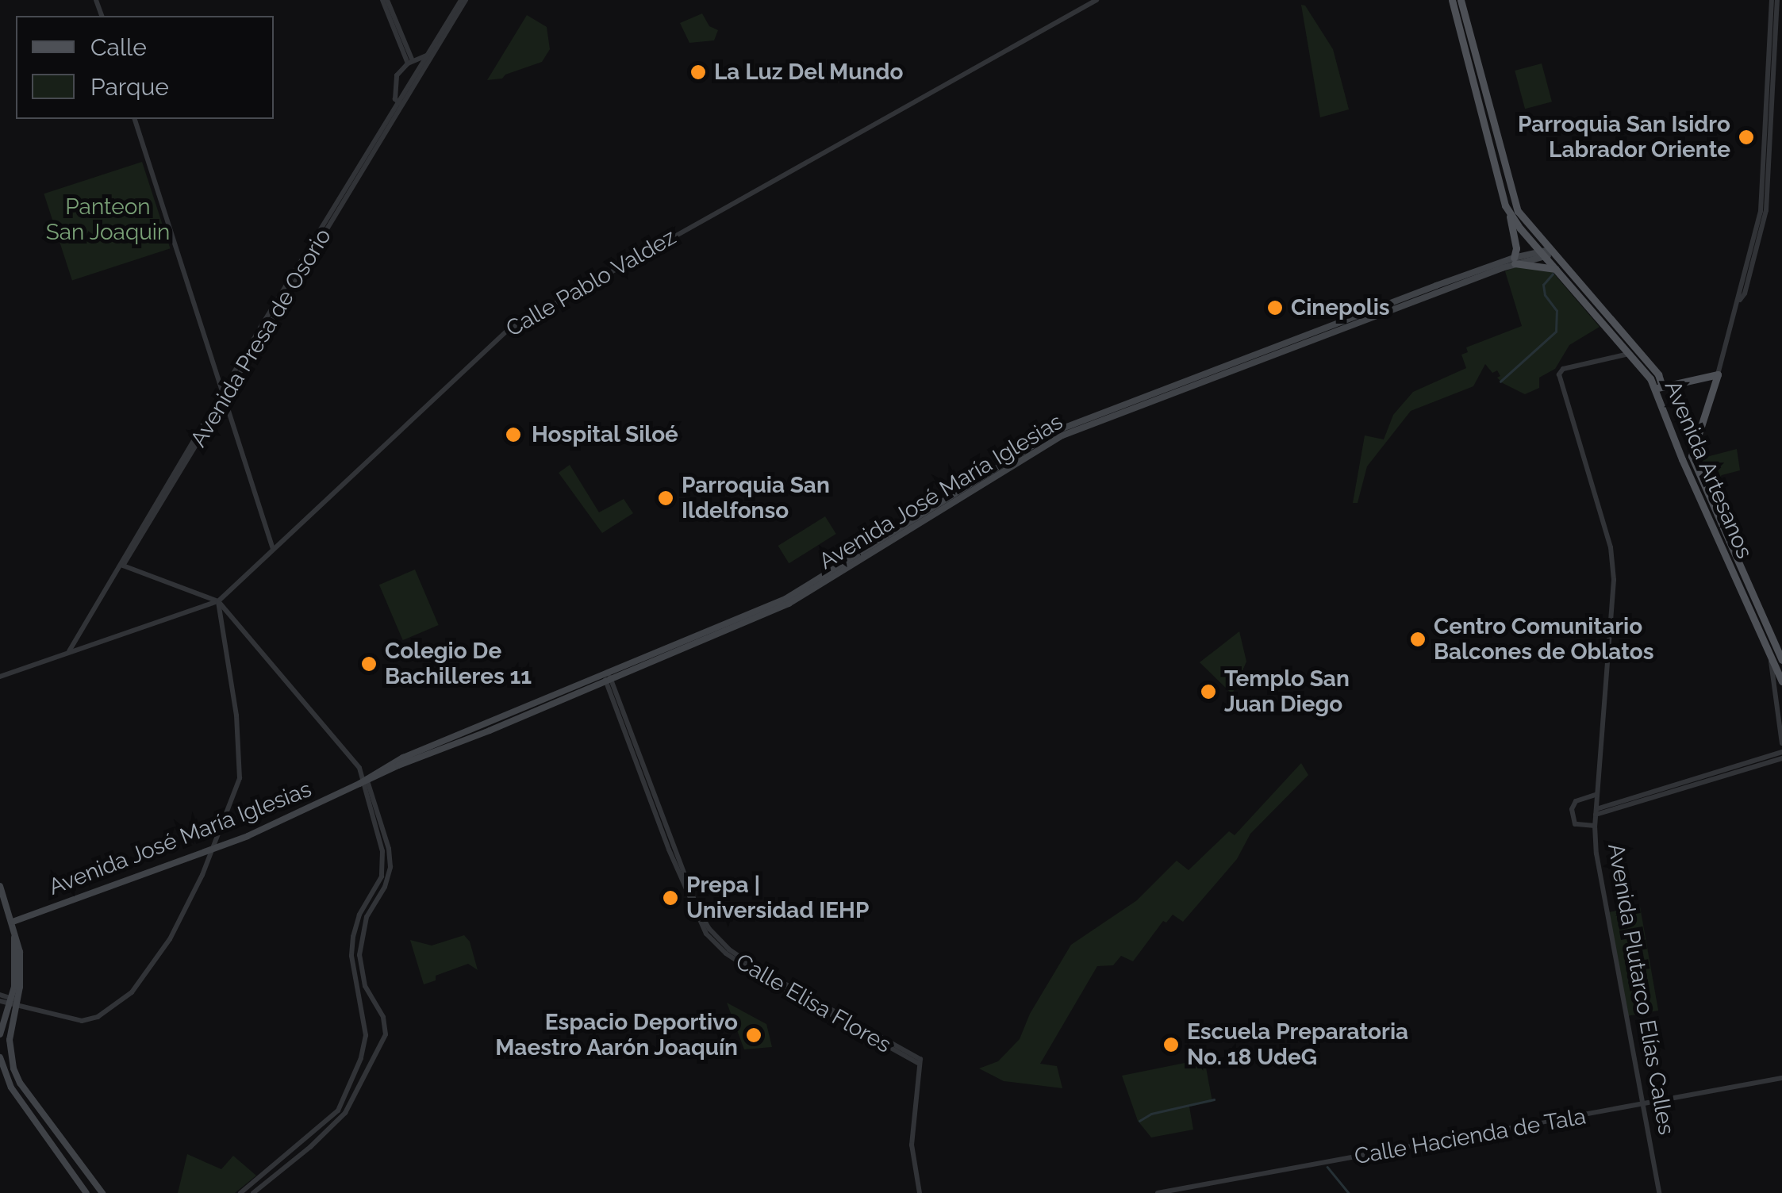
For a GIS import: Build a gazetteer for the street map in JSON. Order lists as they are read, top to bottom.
{
  "streets": {
    "main road": ["Avenida Artesanos", "Avenida José María Iglesias"],
    "street": [
      "Calle Pablo Valdez",
      "Avenida Presa de Osorio",
      "Avenida Plutarco Elías Calles",
      "Calle Elisa Flores",
      "Calle Hacienda de Tala"
    ]
  },
  "crossings": [
    ["Calle Pablo Valdez", "Avenida Presa de Osorio"],
    ["Avenida Artesanos", "Avenida José María Iglesias"],
    ["Avenida Artesanos", "Avenida Plutarco Elías Calles"],
    ["Avenida José María Iglesias", "Calle Elisa Flores"],
    ["Avenida Plutarco Elías Calles", "Calle Hacienda de Tala"]
  ],
  "parks": ["Panteon San Joaquin"],
  "places": [
    "La Luz Del Mundo",
    "Parroquia San Isidro Labrador Oriente",
    "Cinepolis",
    "Hospital Siloé",
    "Parroquia San Ildelfonso",
    "Centro Comunitario Balcones de Oblatos",
    "Colegio De Bachilleres 11",
    "Templo San Juan Diego",
    "Prepa | Universidad IEHP",
    "Espacio Deportivo Maestro Aarón Joaquín",
    "Escuela Preparatoria No. 18 UdeG"
  ],
  "legend": ["Calle", "Parque"]
}
